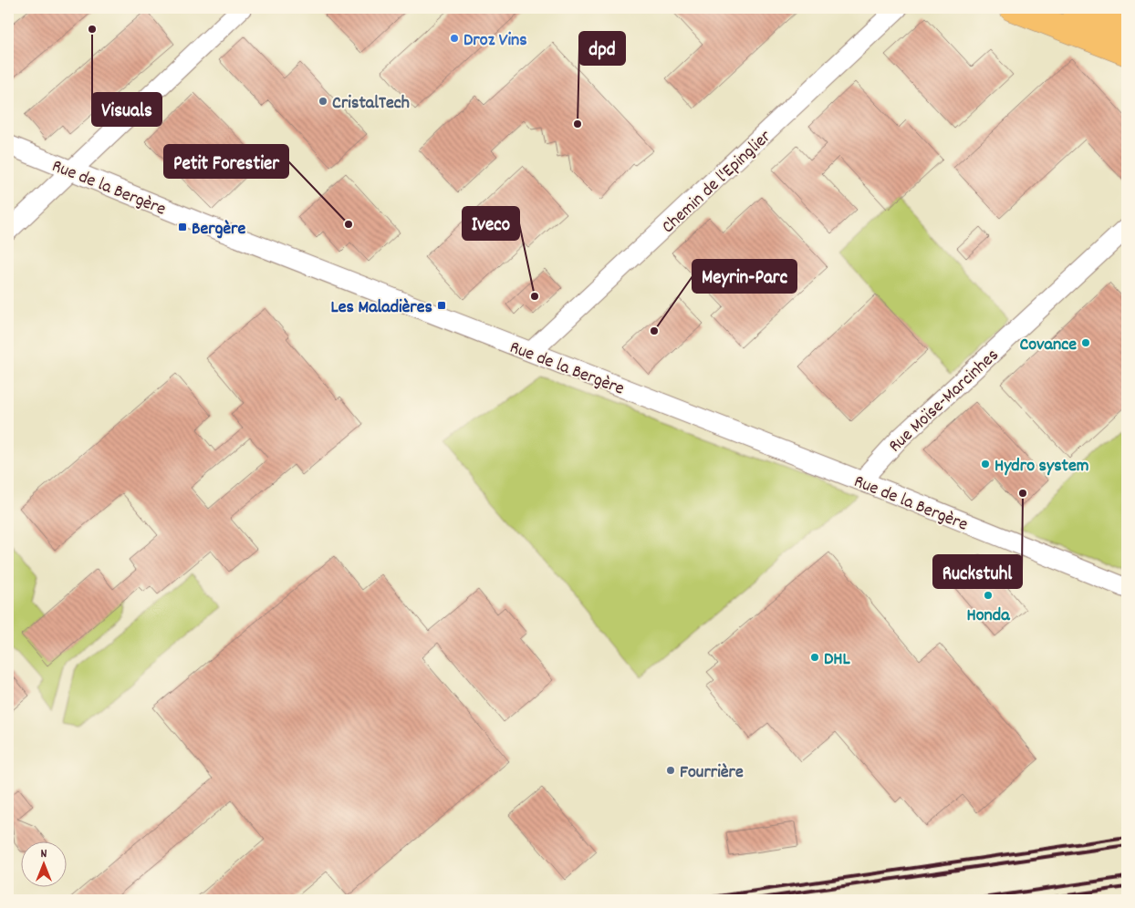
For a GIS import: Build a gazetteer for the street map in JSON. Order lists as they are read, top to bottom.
{
  "streets": {
    "street": ["Chemin de l'Epinglier", "Rue de la Bergère", "Rue Moïse-Marcinhes"]
  },
  "crossings": [
    ["Chemin de l'Epinglier", "Rue de la Bergère"],
    ["Rue de la Bergère", "Rue Moïse-Marcinhes"]
  ],
  "places": {
    "other": [
      "Visuals",
      "Droz Vins",
      "CristalTech",
      "dpd",
      "Petit Forestier",
      "Iveco",
      "Meyrin-Parc",
      "Covance",
      "Hydro system",
      "Ruckstuhl",
      "Honda",
      "DHL",
      "Fourrière"
    ],
    "transit": ["Bergère", "Les Maladières"]
  },
  "north": "top"
}
